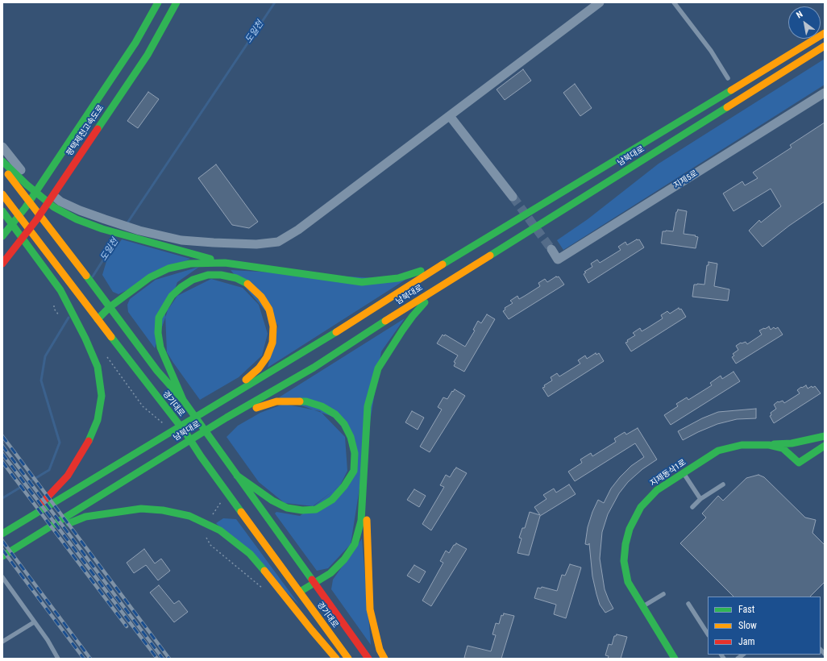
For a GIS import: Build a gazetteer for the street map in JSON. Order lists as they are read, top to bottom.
{
  "streets": {
    "main road": [
      "평택제천고속도로",
      "남북대로",
      "경기대로",
      "지제동삭1로"
    ],
    "street": ["지제5로"]
  },
  "water": ["도일천"],
  "legend": ["Fast", "Slow", "Jam"],
  "north": "top left"
}
